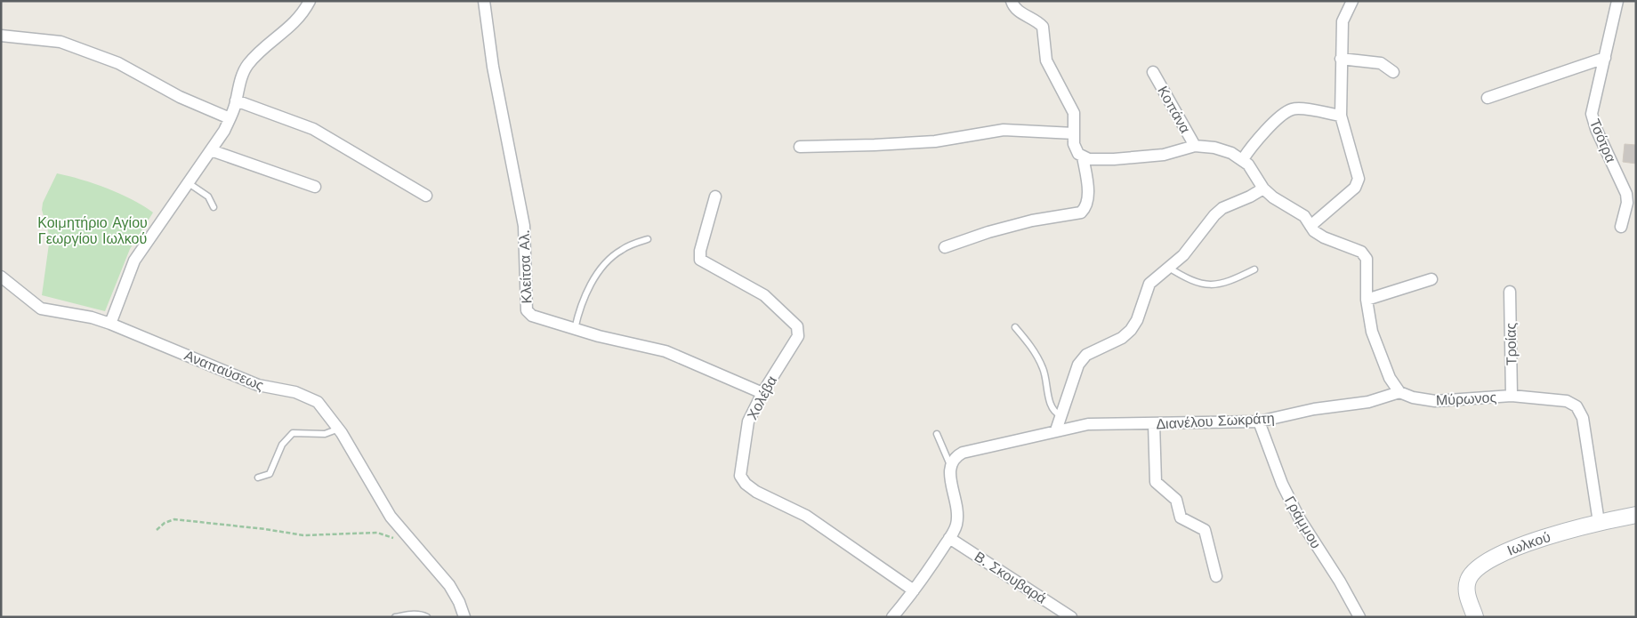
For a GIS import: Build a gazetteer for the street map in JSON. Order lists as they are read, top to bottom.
{
  "streets": {
    "main road": ["Ιωλκού"],
    "street": [
      "Κοπάνα",
      "Τσότρα",
      "Κλείτσα Αλ.",
      "Τροίας",
      "Αναπαύσεως",
      "Χολέβα",
      "Μύρωνος",
      "Διανέλου Σωκράτη",
      "Γράμμου",
      "Β. Σκουβαρά"
    ]
  },
  "crossings": [
    ["Κλείτσα Αλ.", "Χολέβα"],
    ["Τροίας", "Μύρωνος"],
    ["Μύρωνος", "Διανέλου Σωκράτη"],
    ["Μύρωνος", "Ιωλκού"],
    ["Διανέλου Σωκράτη", "Γράμμου"]
  ],
  "parks": ["Κοιμητήριο Αγίου Γεωργίου Ιωλκού"]
}
